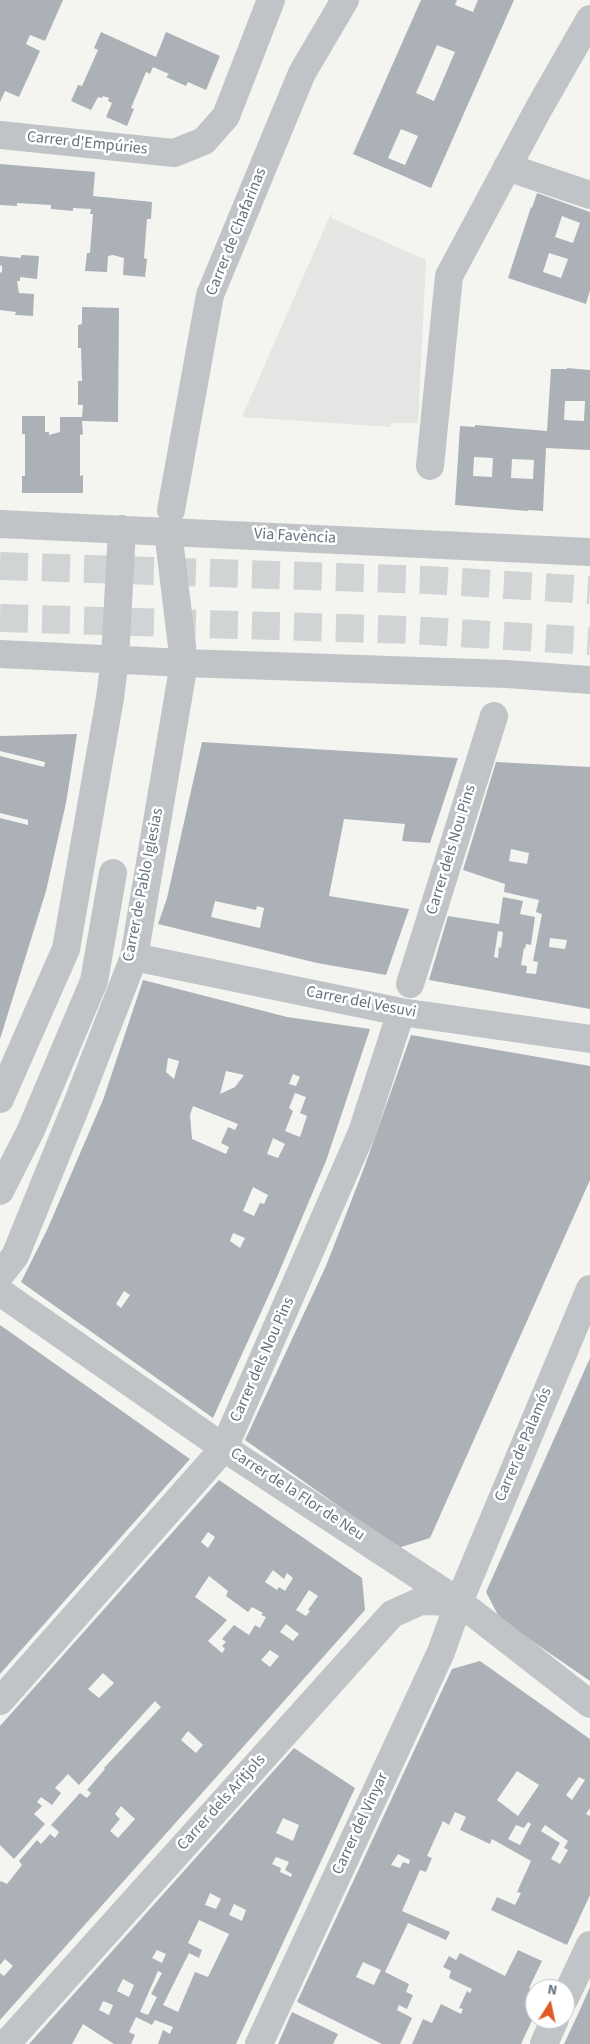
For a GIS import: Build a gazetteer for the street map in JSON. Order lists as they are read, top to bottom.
{
  "streets": {
    "street": [
      "Carrer d'Empúries",
      "Carrer de Chafarinas",
      "Via Favència",
      "Carrer dels Nou Pins",
      "Carrer de Pablo Iglesias",
      "Carrer del Vesuvi",
      "Carrer de Palamós",
      "Carrer de la Flor de Neu",
      "Carrer dels Aritjols",
      "Carrer del Vinyar"
    ]
  },
  "crossings": [
    ["Carrer de Chafarinas", "Via Favència"],
    ["Carrer de Chafarinas", "Carrer de Pablo Iglesias"],
    ["Via Favència", "Carrer de Pablo Iglesias"],
    ["Carrer dels Nou Pins", "Carrer del Vesuvi"],
    ["Carrer dels Nou Pins", "Carrer de la Flor de Neu"],
    ["Carrer de Pablo Iglesias", "Carrer del Vesuvi"],
    ["Carrer de Palamós", "Carrer de la Flor de Neu"],
    ["Carrer de Palamós", "Carrer dels Aritjols"],
    ["Carrer de Palamós", "Carrer del Vinyar"],
    ["Carrer de la Flor de Neu", "Carrer dels Aritjols"],
    ["Carrer de la Flor de Neu", "Carrer del Vinyar"],
    ["Carrer dels Aritjols", "Carrer del Vinyar"]
  ],
  "north": "top"
}
